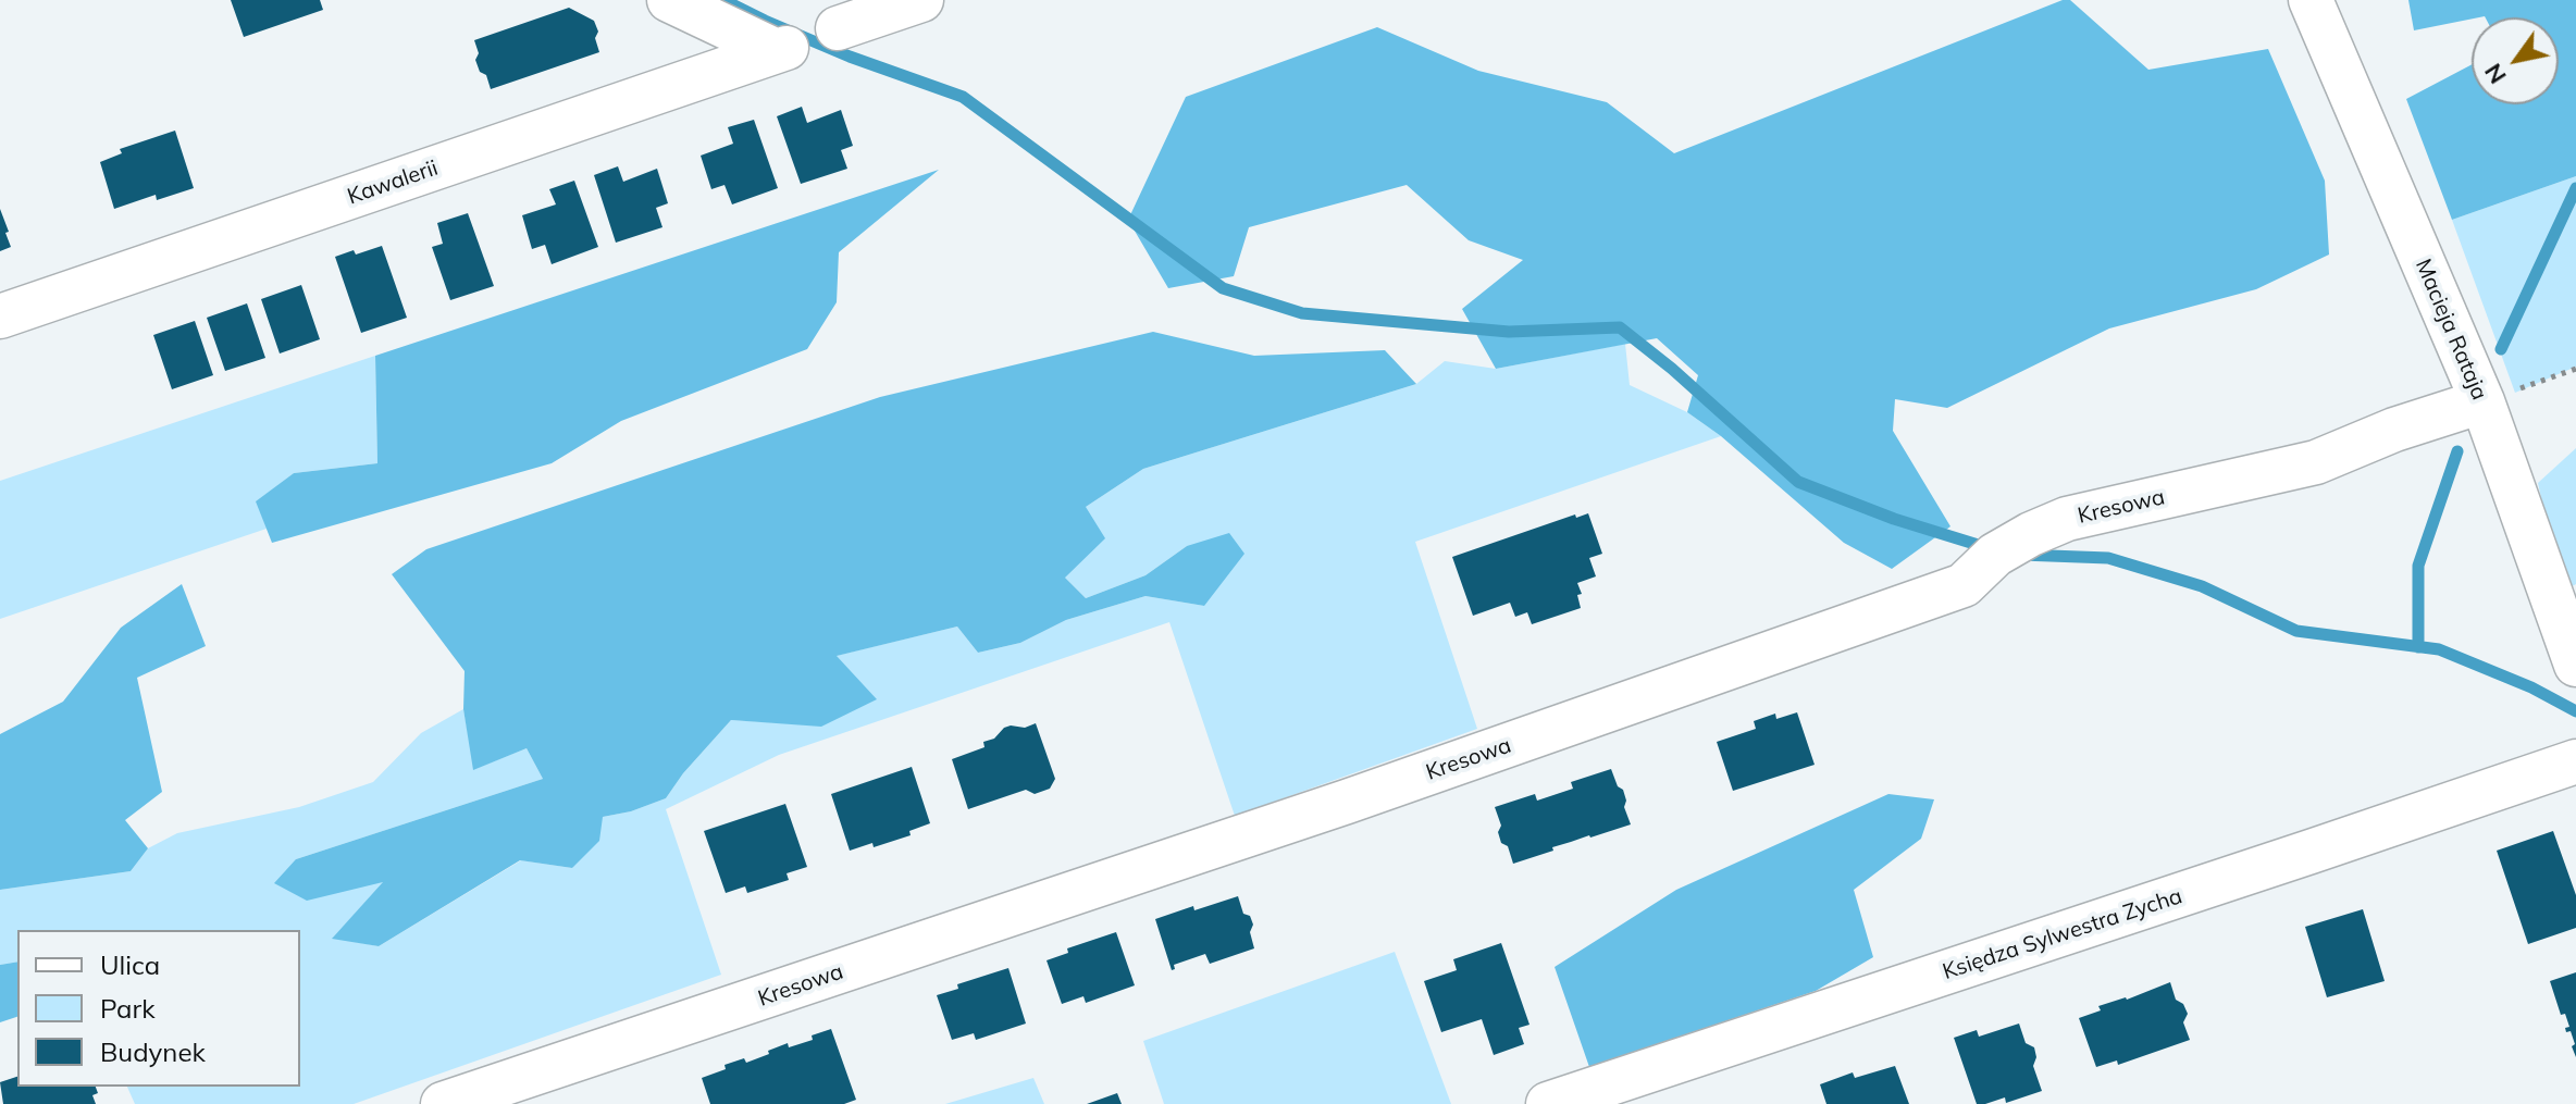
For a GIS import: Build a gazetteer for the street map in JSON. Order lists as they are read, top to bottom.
{
  "streets": {
    "street": [
      "Kawalerii",
      "Macieja Rataja",
      "Kresowa",
      "Księdza Sylwestra Zycha"
    ]
  },
  "crossings": [
    ["Macieja Rataja", "Kresowa"]
  ],
  "legend": ["Ulica", "Park", "Budynek"],
  "north": "bottom left"
}
